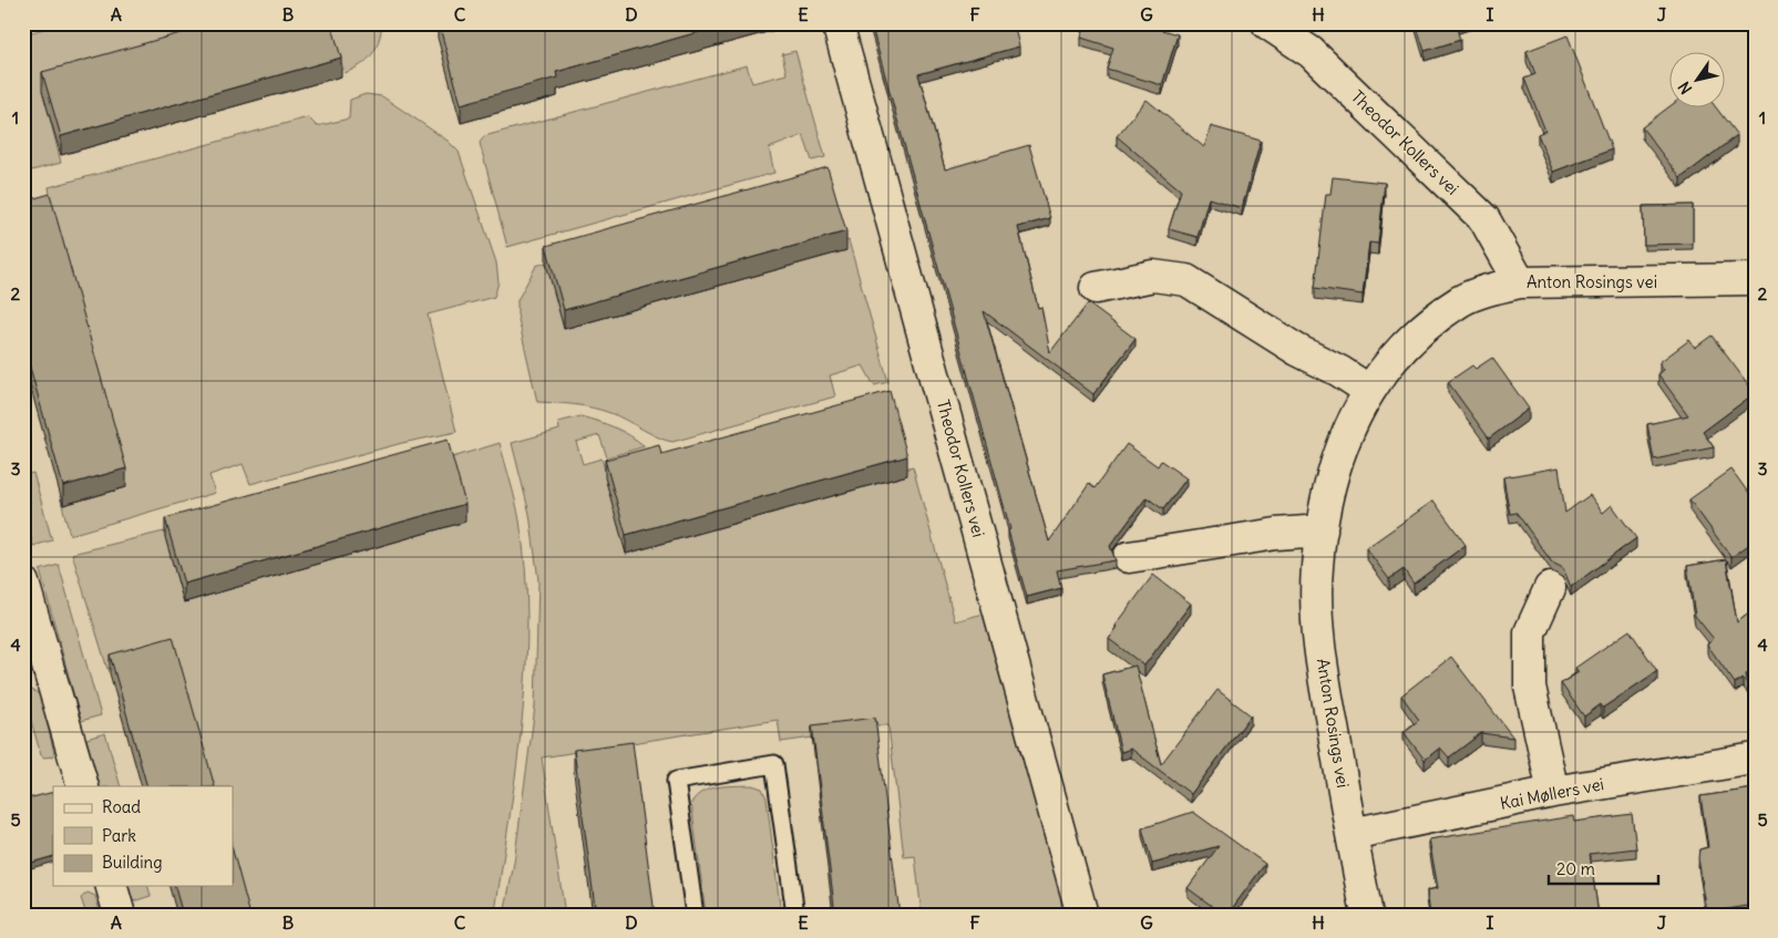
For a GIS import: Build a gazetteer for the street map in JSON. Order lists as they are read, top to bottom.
{
  "streets": {
    "street": ["Theodor Kollers vei", "Anton Rosings vei", "Kai Møllers vei"]
  },
  "crossings": [
    ["Theodor Kollers vei", "Anton Rosings vei"],
    ["Anton Rosings vei", "Kai Møllers vei"]
  ],
  "legend": ["Road", "Park", "Building"],
  "scale_bar": "20 m",
  "north": "bottom left",
  "grid": {
    "columns": [
      "A",
      "B",
      "C",
      "D",
      "E",
      "F",
      "G",
      "H",
      "I",
      "J"
    ],
    "rows": [
      "1",
      "2",
      "3",
      "4",
      "5"
    ]
  }
}
